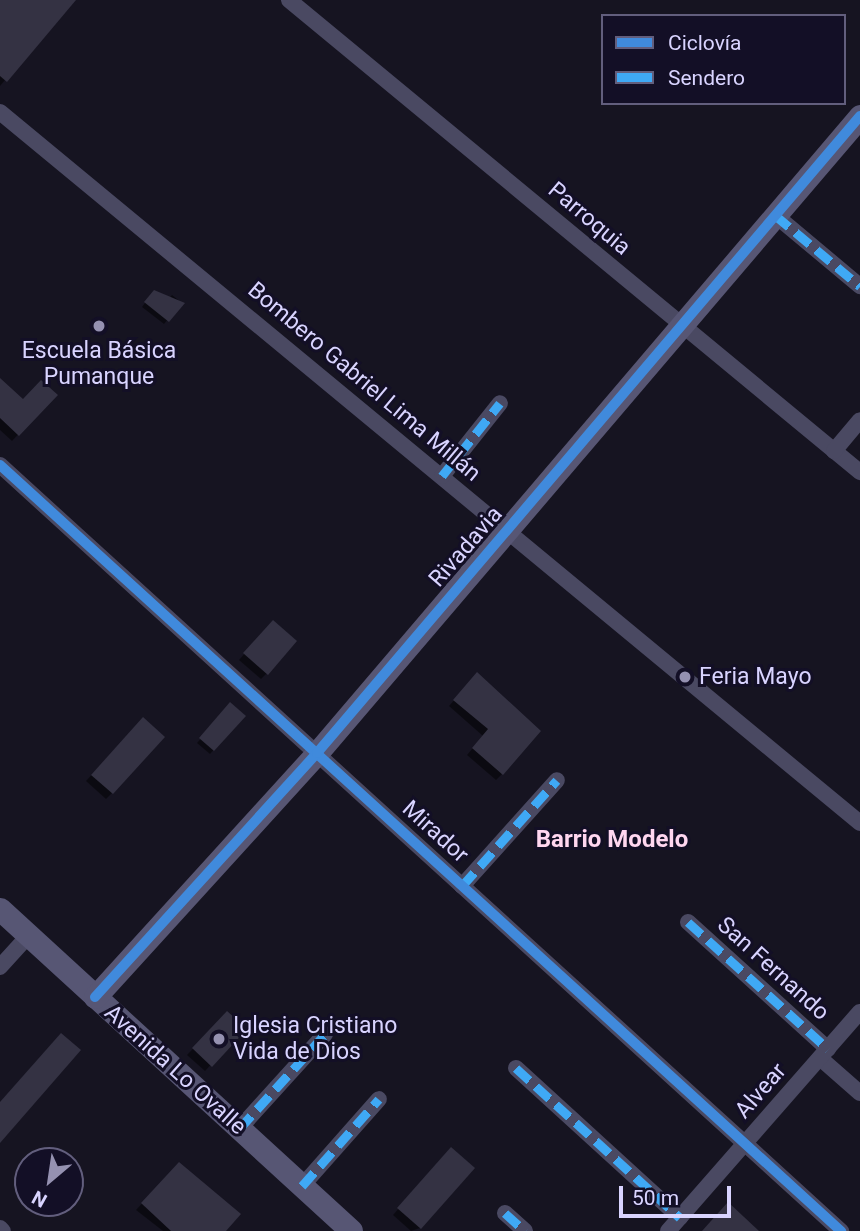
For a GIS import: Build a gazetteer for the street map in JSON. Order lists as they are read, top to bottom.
{
  "streets": {
    "street": [
      "Parroquia",
      "Bombero Gabriel Lima Millán",
      "Rivadavia",
      "Mirador",
      "San Fernando",
      "Avenida Lo Ovalle",
      "Alvear"
    ]
  },
  "crossings": [
    ["Parroquia", "Rivadavia"],
    ["Bombero Gabriel Lima Millán", "Rivadavia"],
    ["Rivadavia", "Mirador"],
    ["Rivadavia", "Avenida Lo Ovalle"],
    ["Mirador", "Alvear"],
    ["San Fernando", "Alvear"]
  ],
  "districts": ["Barrio Modelo"],
  "places": ["Escuela Básica Pumanque", "Feria Mayo", "Iglesia Cristiano Vida de Dios"],
  "legend": ["Ciclovía", "Sendero"],
  "scale_bar": "50 m",
  "north": "bottom left"
}
